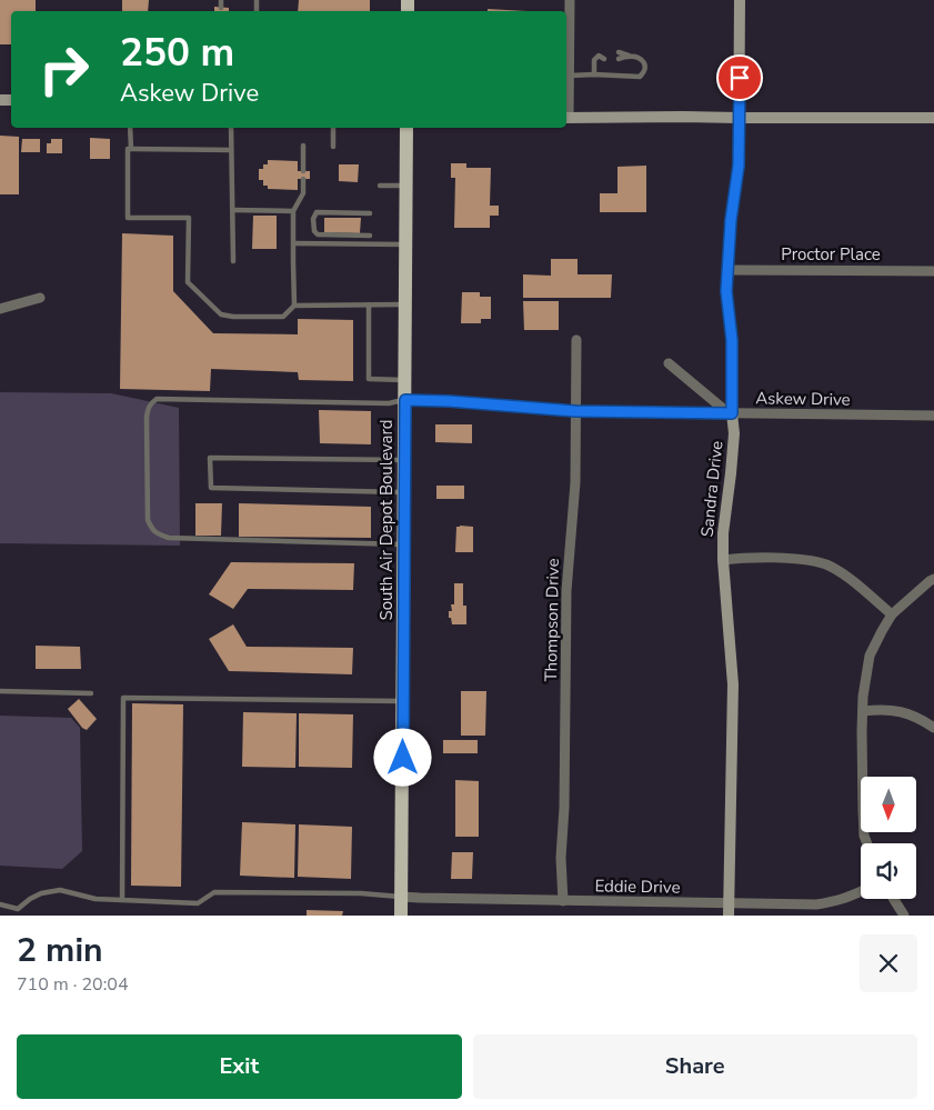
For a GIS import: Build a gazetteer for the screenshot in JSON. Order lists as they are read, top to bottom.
{
  "streets": {
    "main road": ["South Air Depot Boulevard"],
    "street": [
      "Proctor Place",
      "Askew Drive",
      "Sandra Drive",
      "Thompson Drive",
      "Eddie Drive"
    ]
  },
  "crossings": [
    ["Proctor Place", "Sandra Drive"],
    ["Askew Drive", "Sandra Drive"],
    ["Askew Drive", "South Air Depot Boulevard"],
    ["Askew Drive", "Thompson Drive"],
    ["Sandra Drive", "Eddie Drive"],
    ["South Air Depot Boulevard", "Eddie Drive"],
    ["Thompson Drive", "Eddie Drive"]
  ],
  "north": "bottom",
  "page": {
    "turn": ["250 m", "Askew Drive"],
    "heading": ["2 min", "710 m · 20:04"],
    "buttons": ["Exit", "Share"]
  }
}
